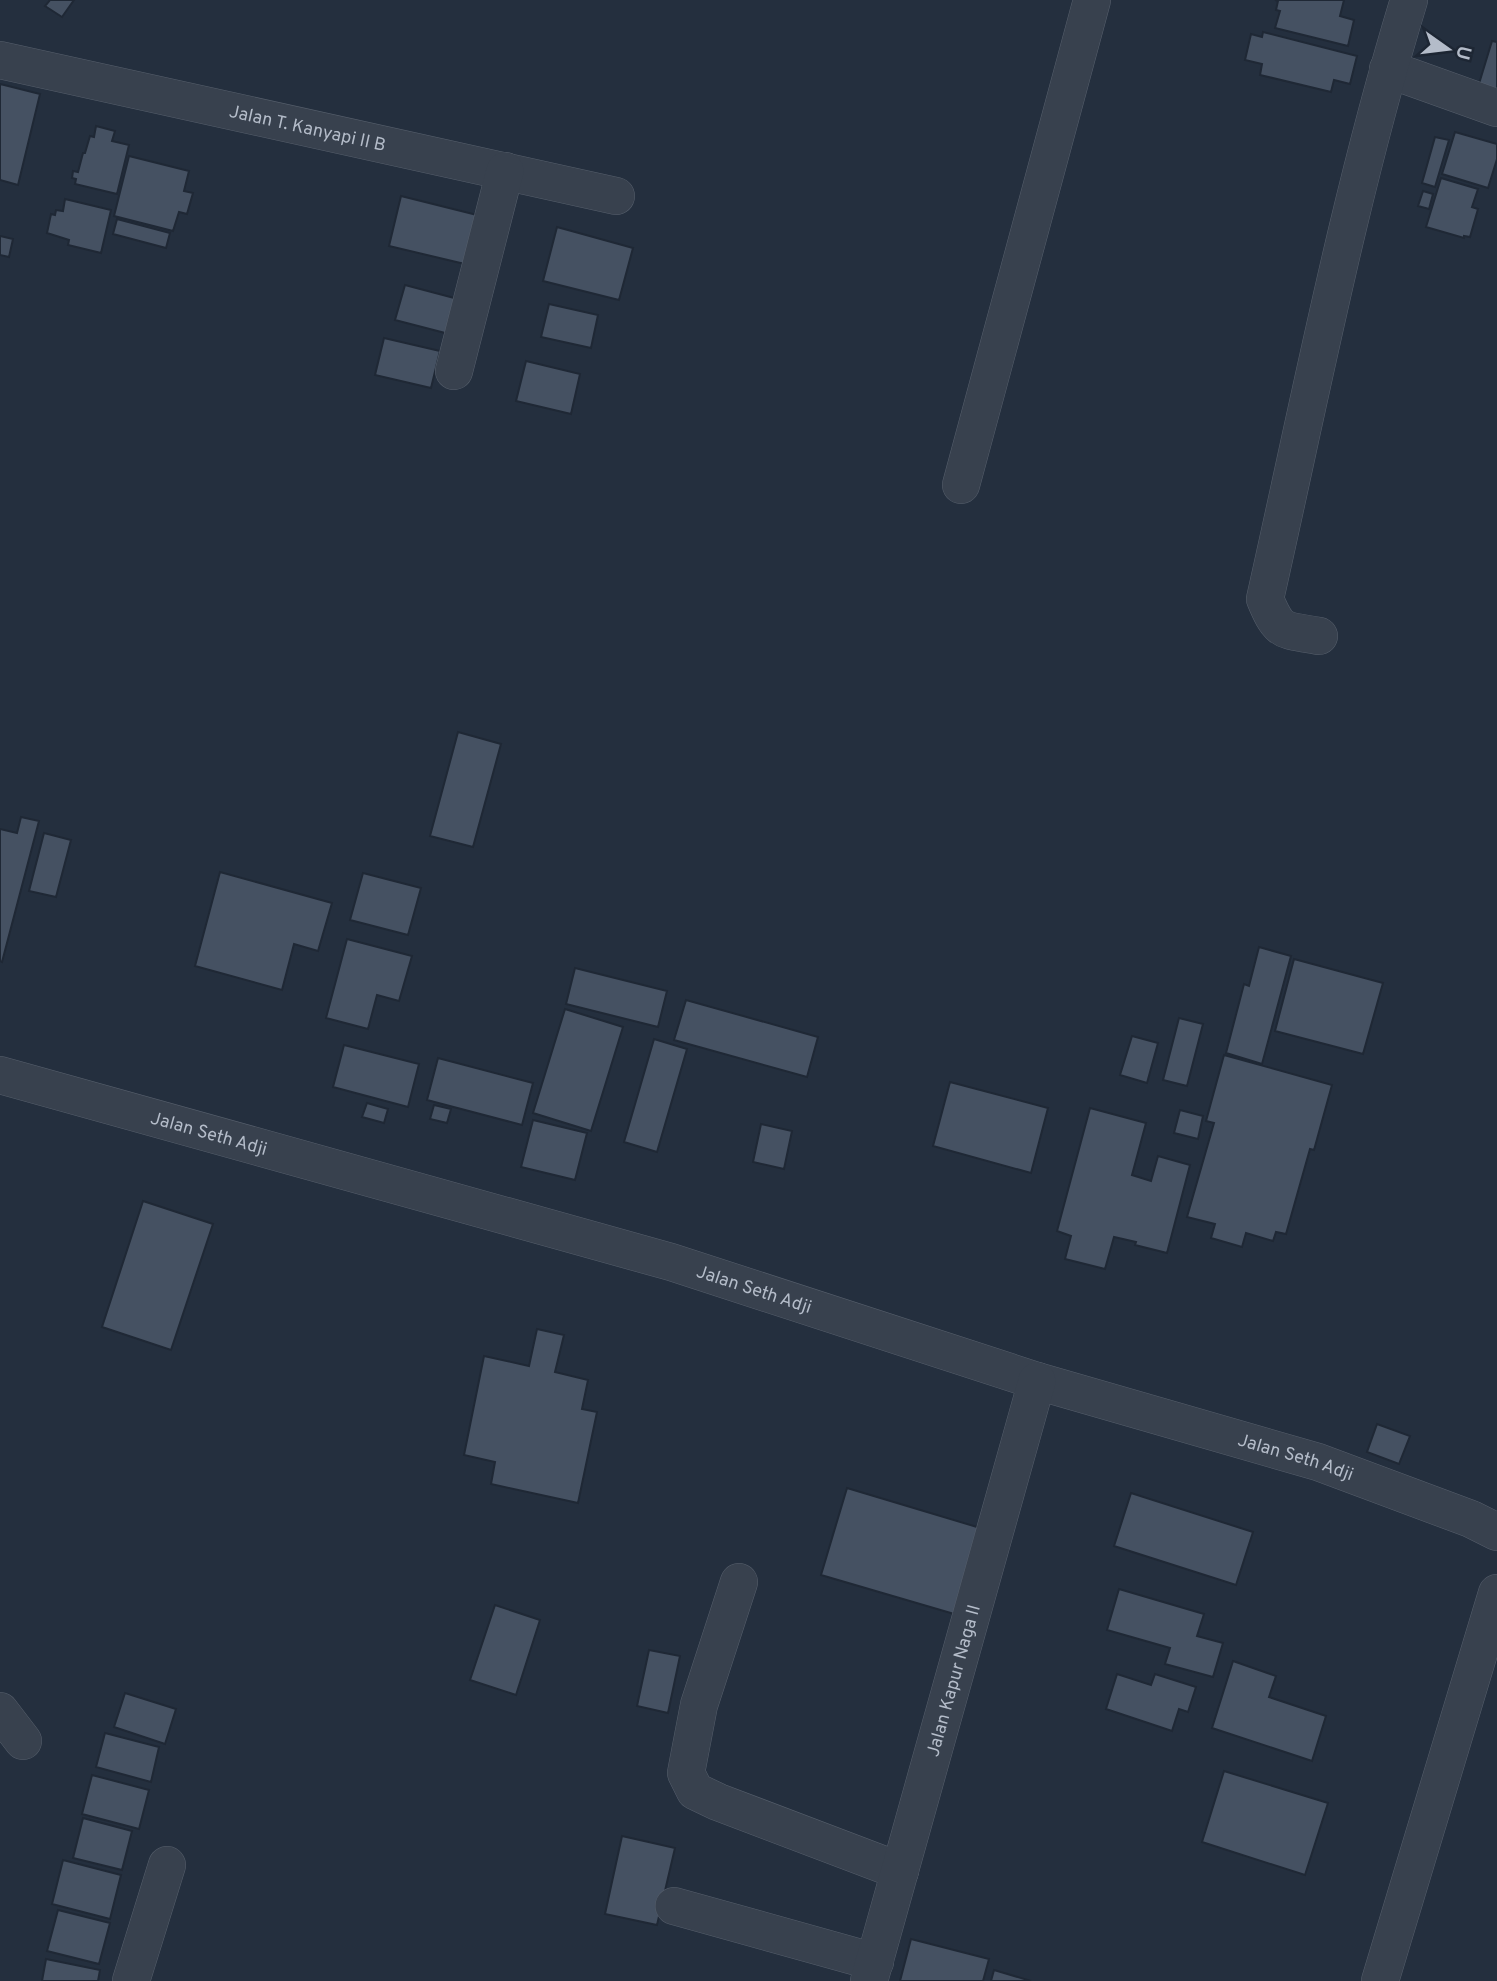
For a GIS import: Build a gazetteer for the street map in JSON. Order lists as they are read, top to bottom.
{
  "streets": {
    "street": ["Jalan T. Kanyapi II B", "Jalan Seth Adji", "Jalan Kapur Naga II"]
  },
  "crossings": [
    ["Jalan Seth Adji", "Jalan Kapur Naga II"]
  ],
  "north": "right"
}
